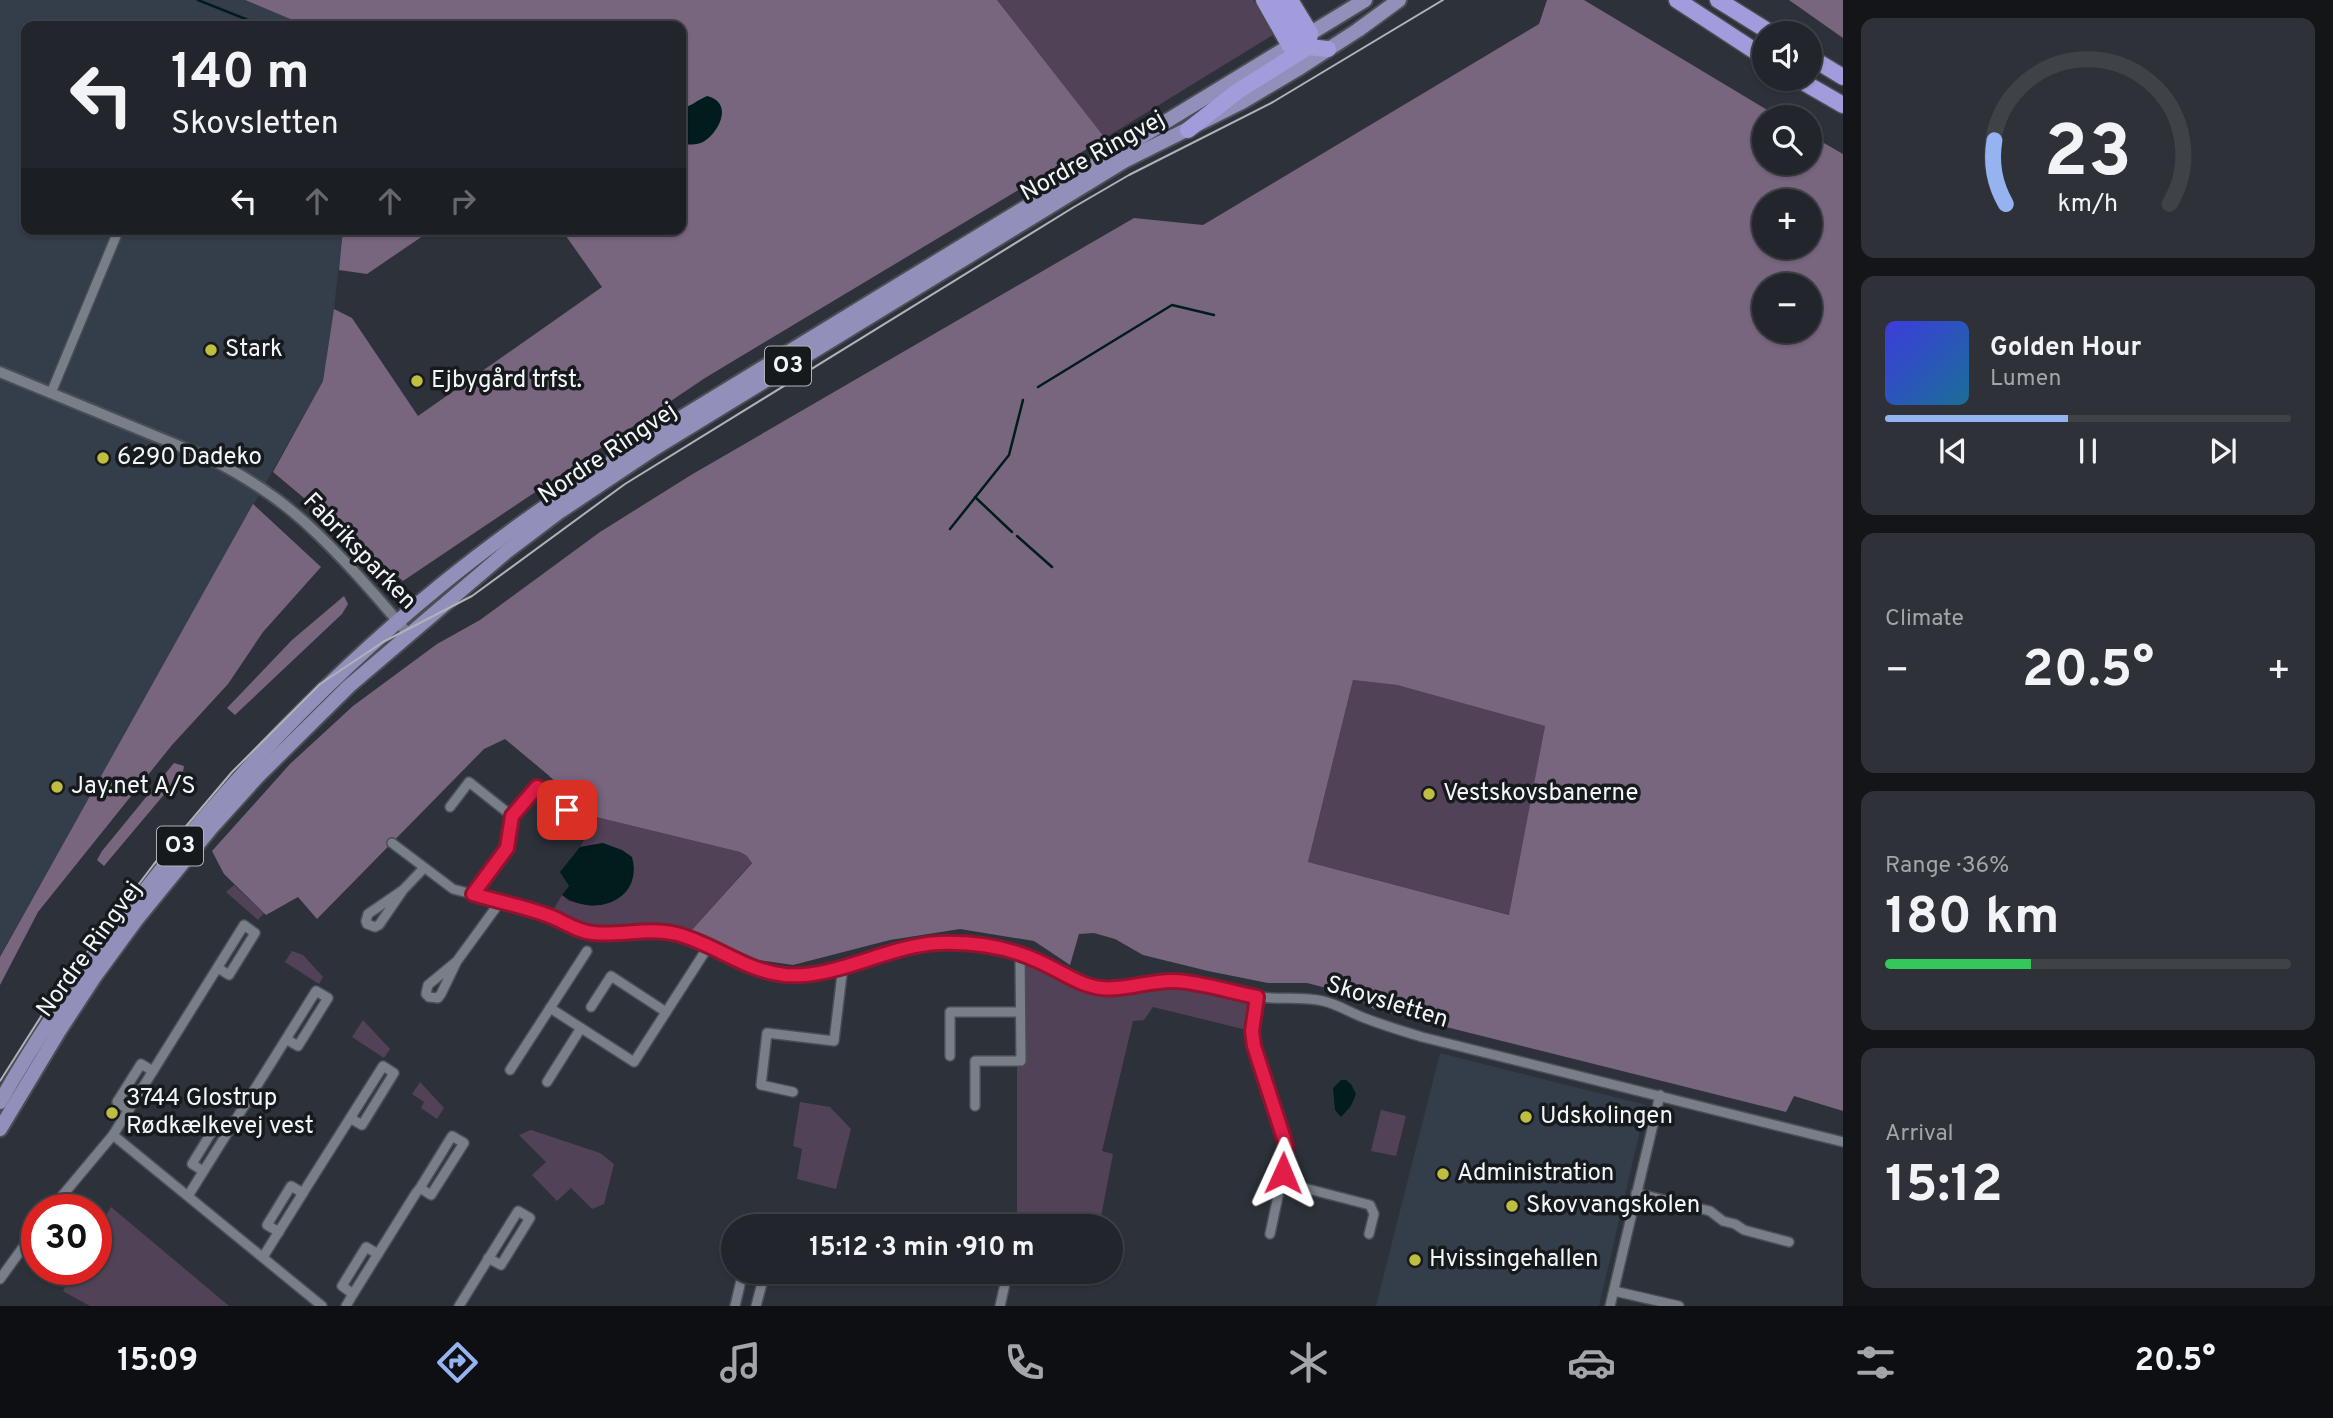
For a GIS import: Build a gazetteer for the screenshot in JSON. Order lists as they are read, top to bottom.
{
  "streets": {
    "main road": ["Nordre Ringvej", "O3"],
    "street": ["Fabriksparken", "Skovsletten"]
  },
  "crossings": [
    ["Nordre Ringvej", "Fabriksparken"]
  ],
  "places": [
    "Stark",
    "Ejbygård trfst.",
    "6290 Dadeko",
    "Jay.net A/S",
    "Vestskovsbanerne",
    "3744 Glostrup Rødkælkevej vest",
    "Udskolingen",
    "Administration",
    "Skovvangskolen",
    "Hvissingehallen"
  ],
  "page": {
    "map_buttons": ["+", "−"],
    "turn": ["140 m", "Skovsletten"],
    "song": ["Golden Hour", "Lumen"],
    "tile": [
      "Climate",
      ["Range · 36%", "180 km"],
      ["Arrival", "15:12"]
    ],
    "heat": ["−", "20.5°", "+"],
    "limit": "30",
    "trip": "15:12 · 3 min · 910 m",
    "tabs": ["15:09", "20.5°"],
    "gauge": ["23", "km/h"]
  }
}
